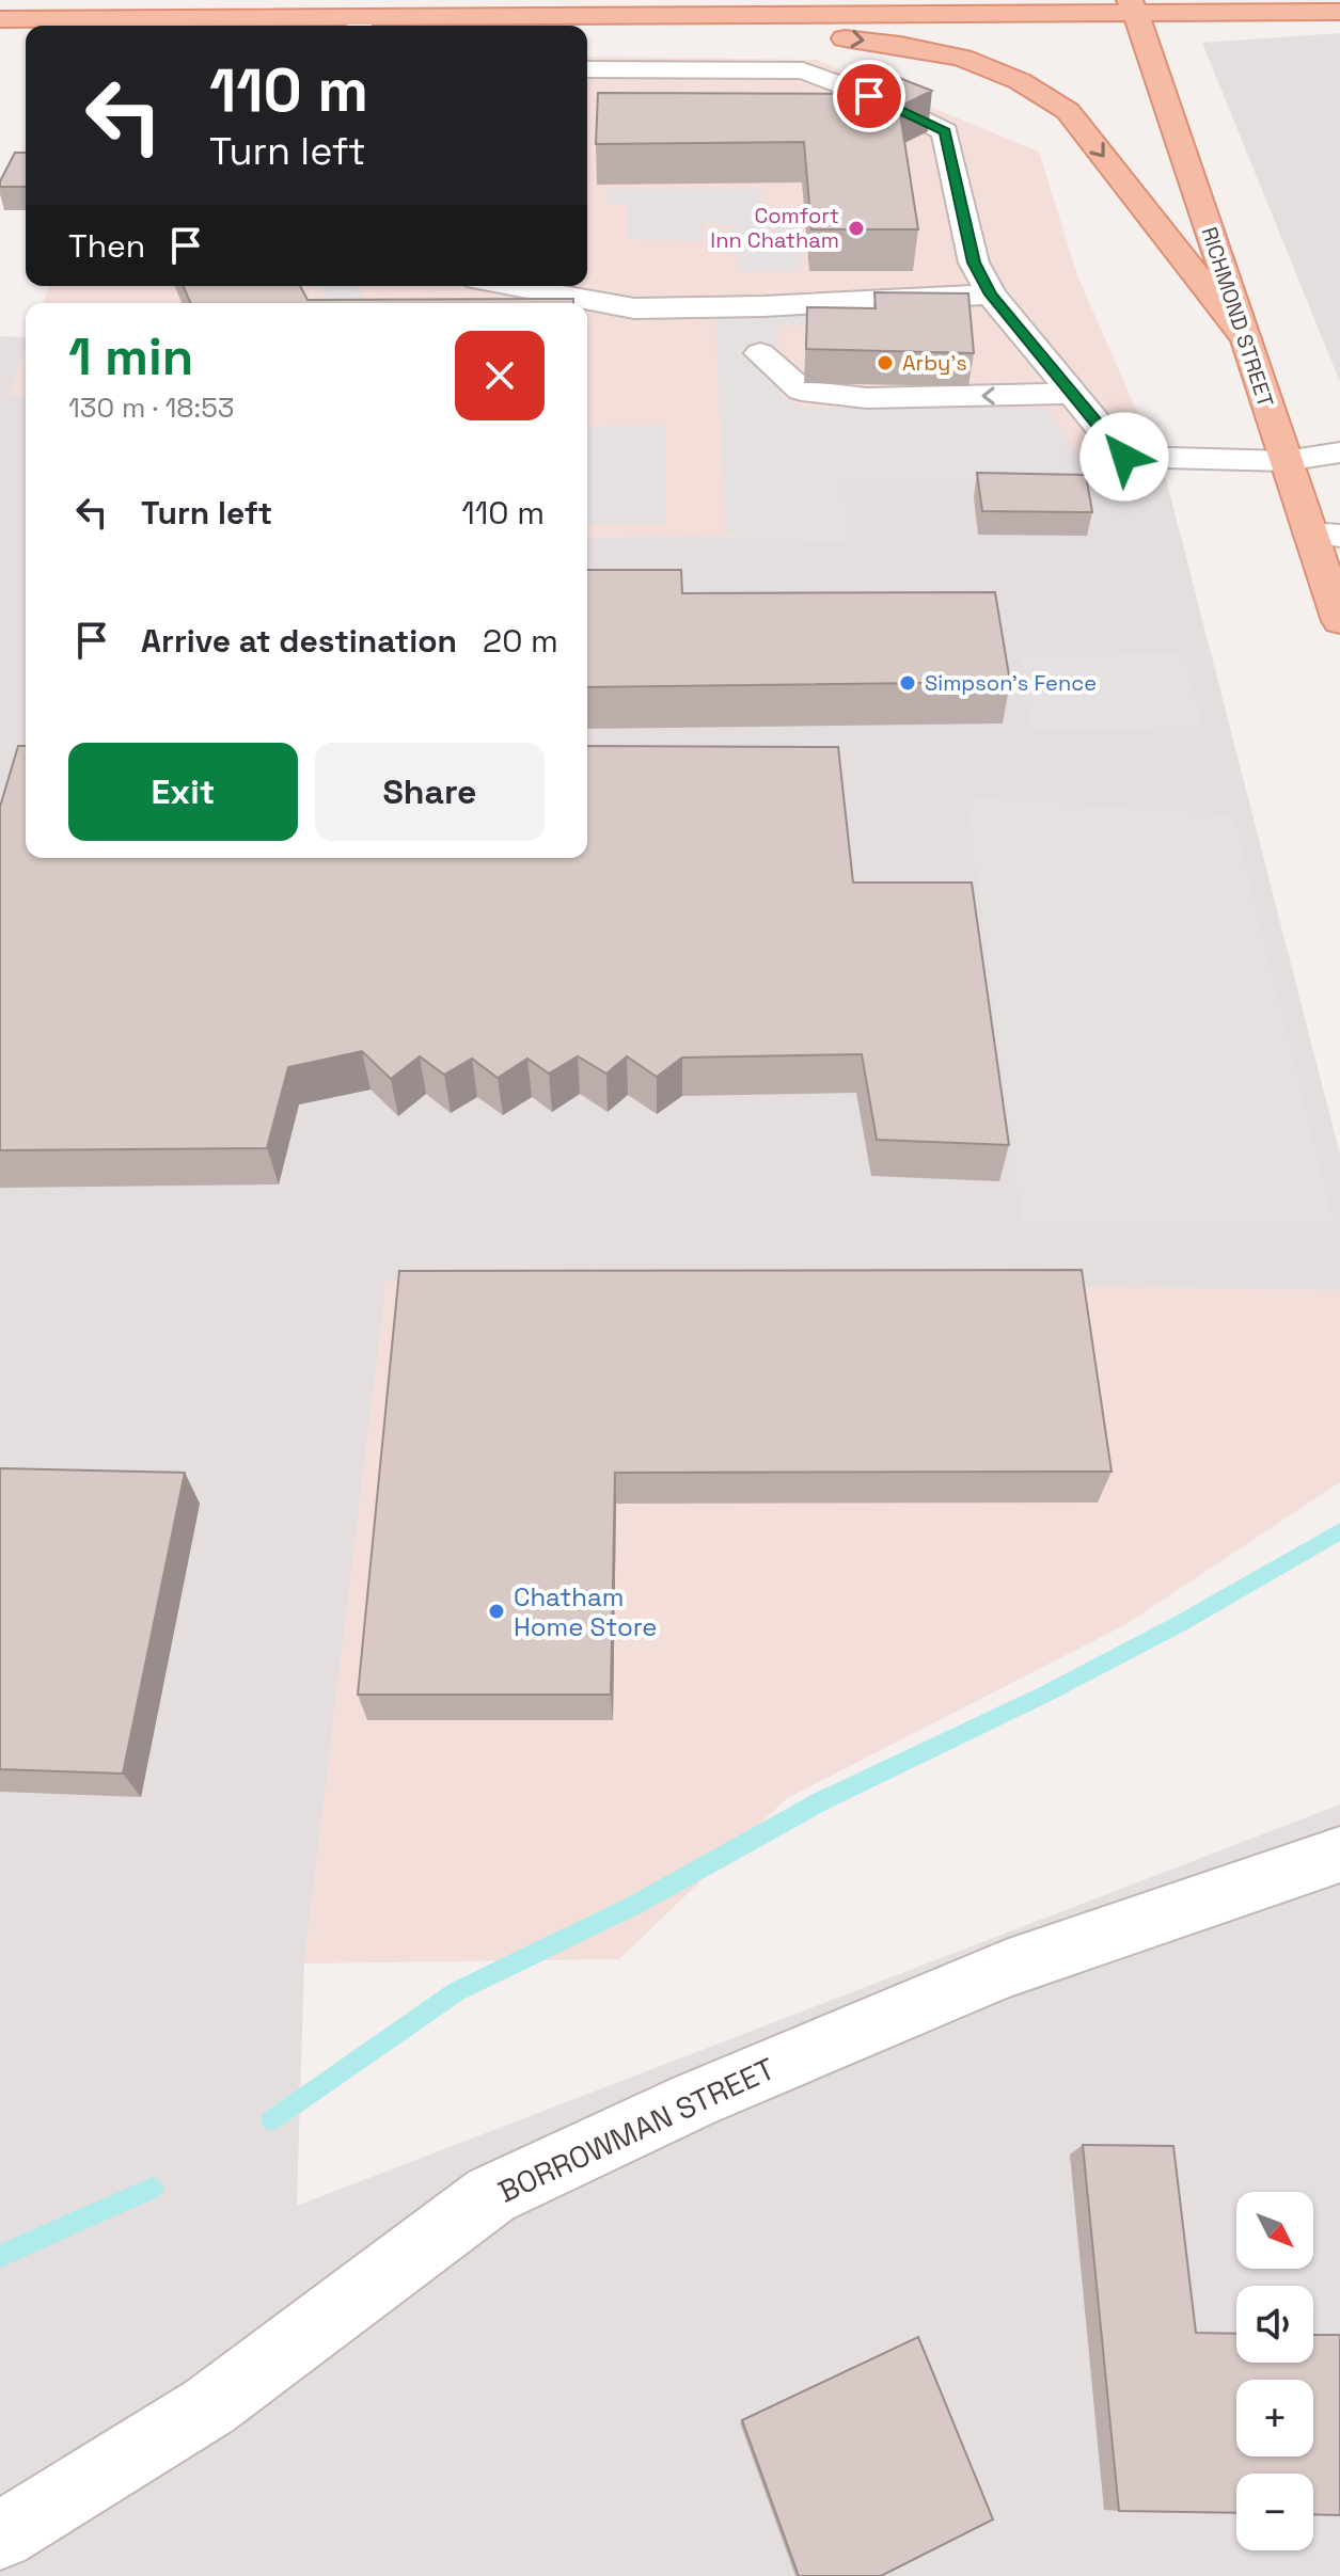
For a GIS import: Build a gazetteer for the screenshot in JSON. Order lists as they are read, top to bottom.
{
  "streets": {
    "main road": ["RICHMOND STREET"],
    "street": ["BORROWMAN STREET"]
  },
  "places": [
    "Comfort Inn Chatham",
    "Arby's",
    "Simpson's Fence",
    "Chatham Home Store"
  ],
  "north": "bottom right",
  "page": {
    "turn": ["110 m", "Turn left"],
    "then": "Then",
    "heading": ["1 min", "130 m · 18:53"],
    "list": [
      {
        "name": "Turn left",
        "value": "110 m"
      },
      {
        "name": "Arrive at destination",
        "value": "20 m"
      }
    ],
    "buttons": ["Exit", "Share"],
    "map_buttons": ["+", "−"]
  }
}
